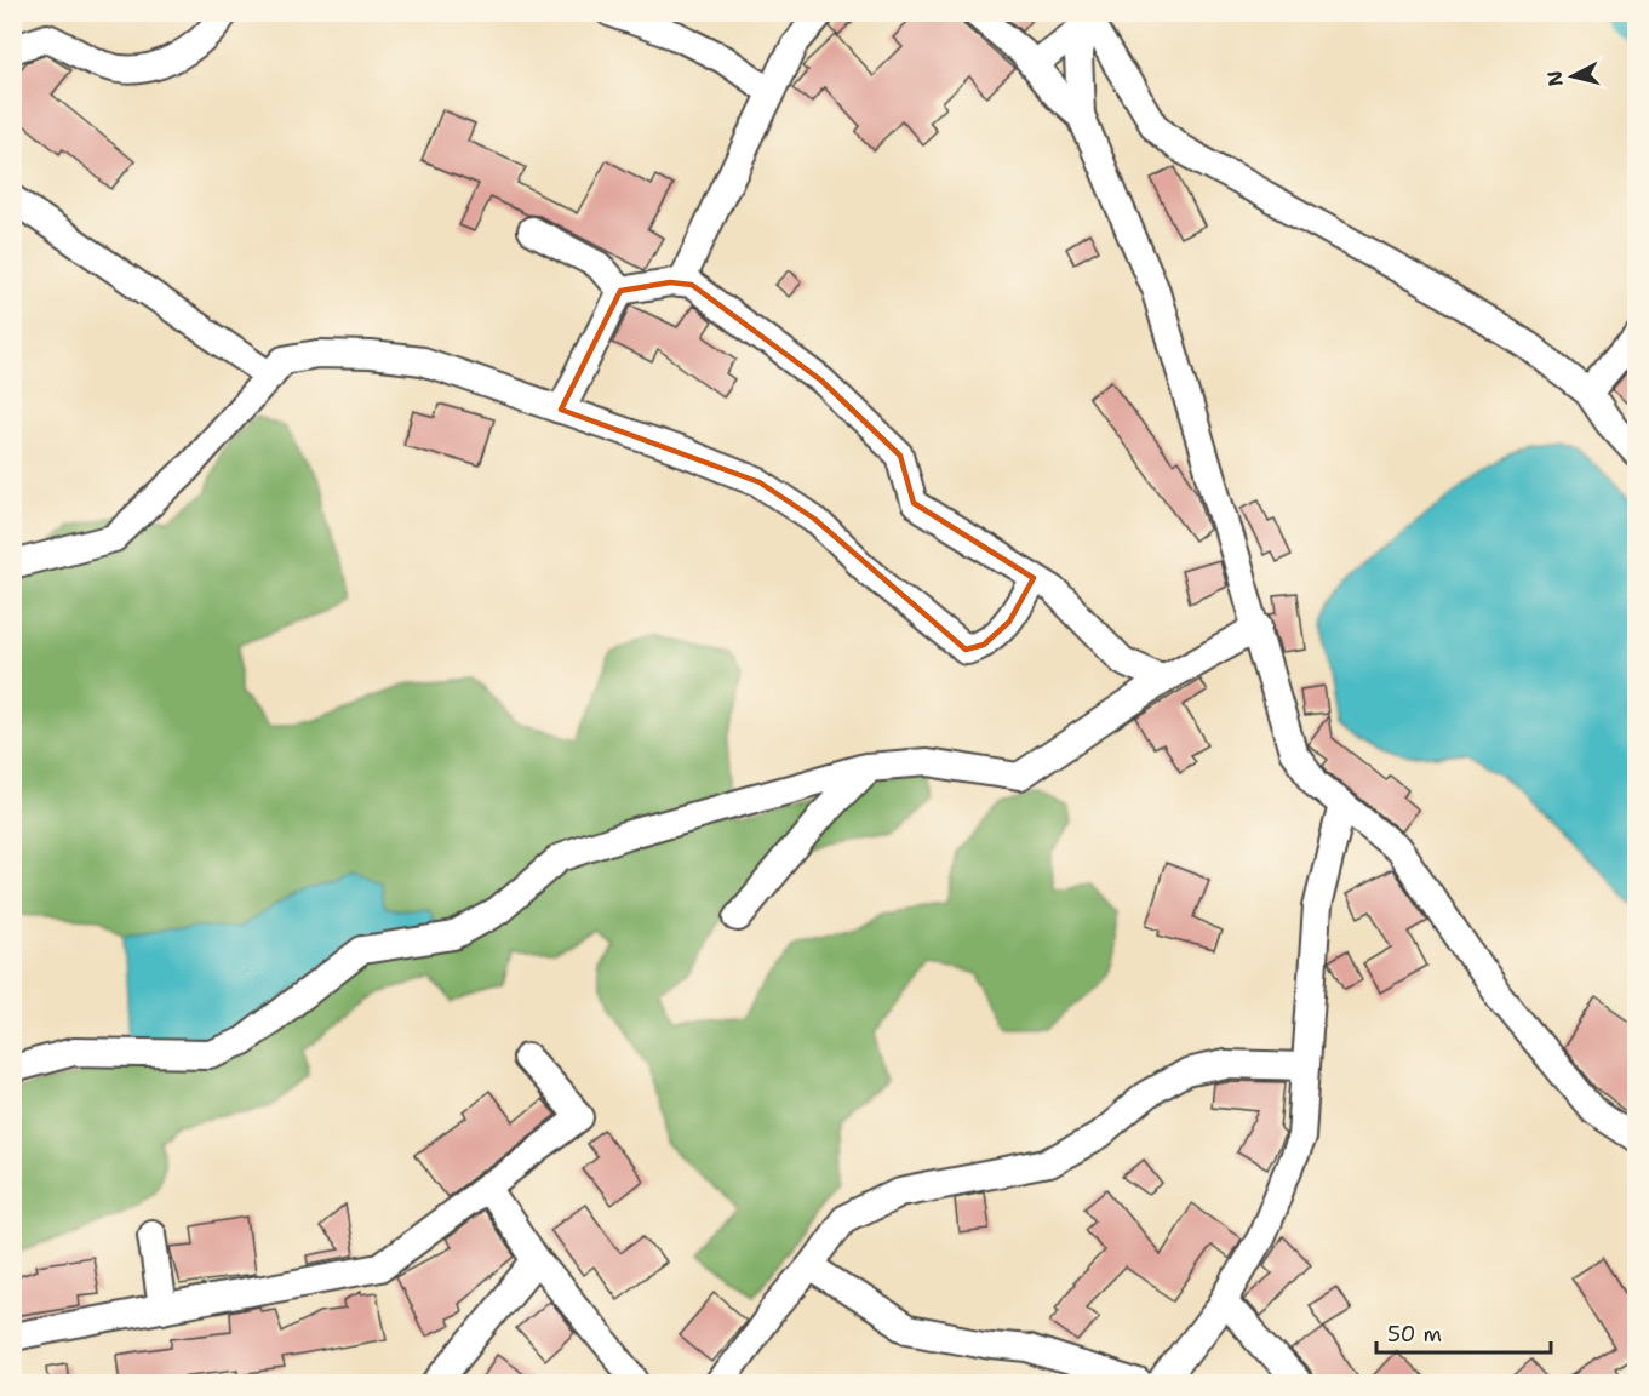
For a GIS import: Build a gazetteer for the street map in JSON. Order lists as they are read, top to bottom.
{
  "scale_bar": "50 m",
  "north": "left"
}
